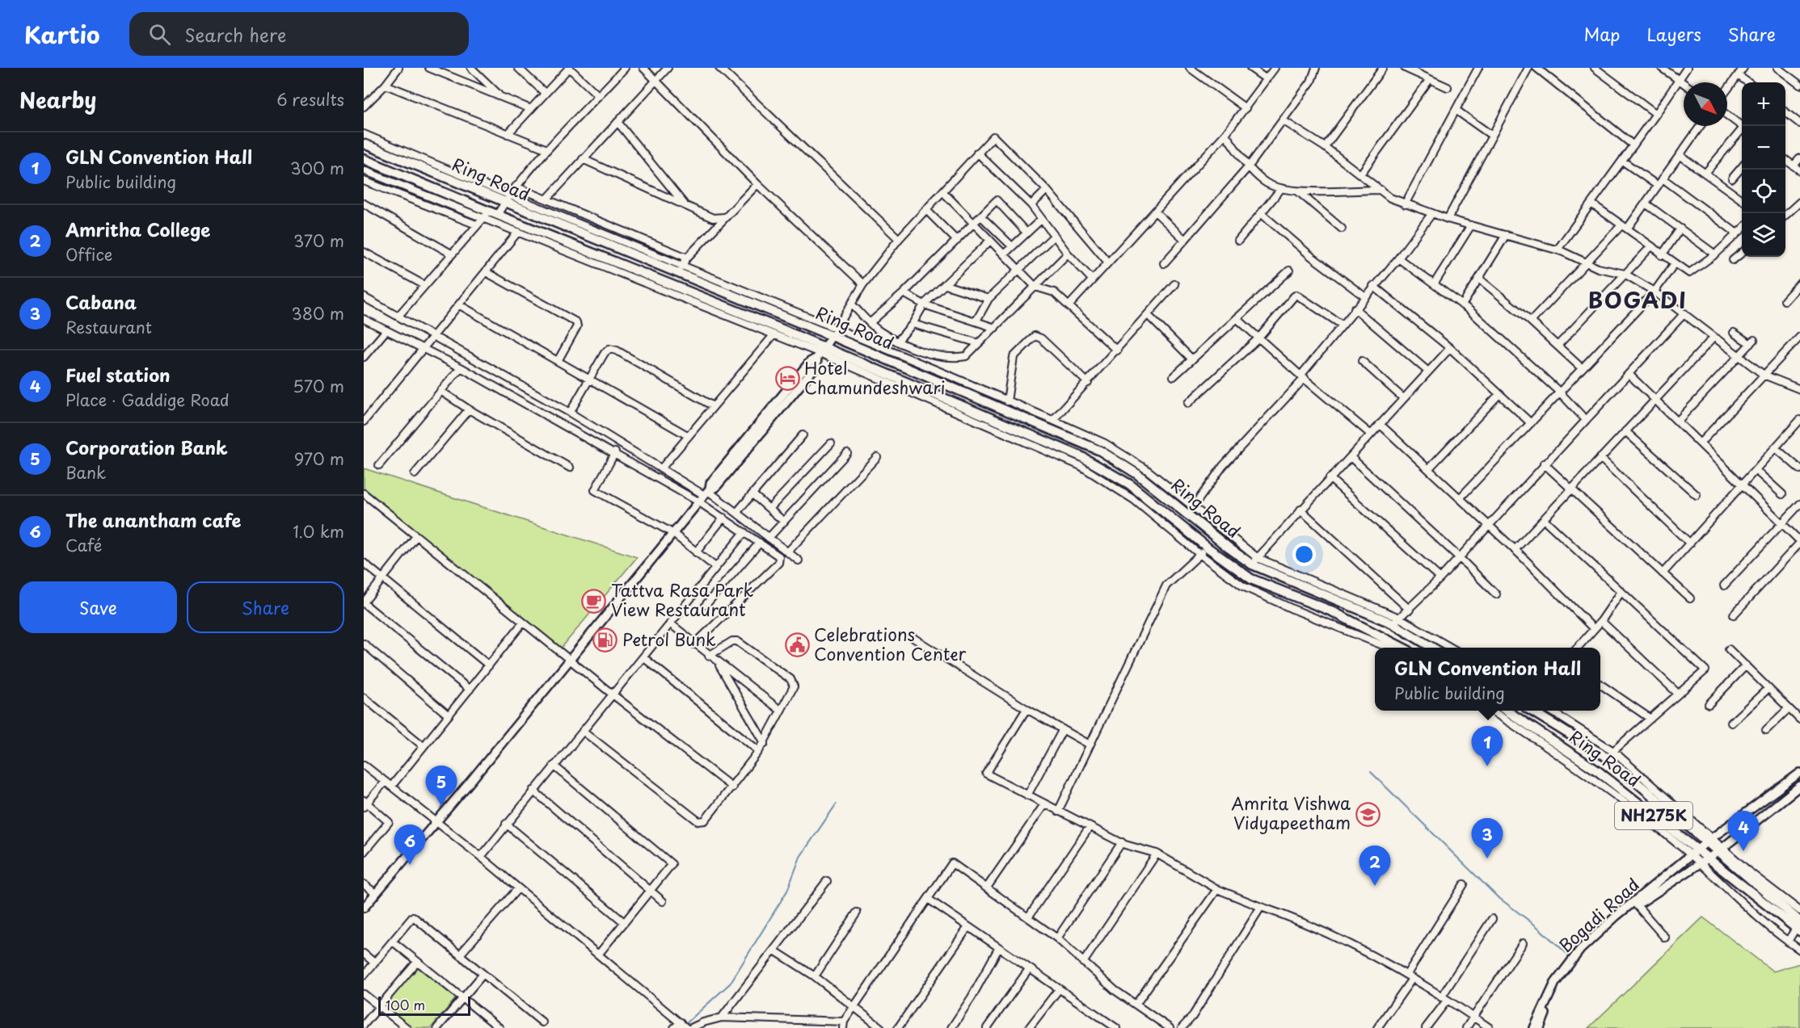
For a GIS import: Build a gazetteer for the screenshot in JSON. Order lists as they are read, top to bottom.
{
  "streets": {
    "highway": ["Ring Road", "NH275K"],
    "main road": ["Bogadi Road"]
  },
  "crossings": [
    ["Ring Road", "Bogadi Road"]
  ],
  "districts": ["BOGADI"],
  "places": {
    "hotel": ["Hotel Chamundeshwari"],
    "cafe": ["Tattva Rasa Park View Restaurant"],
    "fuel station": ["Petrol Bunk"],
    "public building": ["Celebrations Convention Center"],
    "school or university": ["Amrita Vishwa Vidyapeetham"]
  },
  "scale_bar": "100 m",
  "north": "bottom right",
  "page": {
    "header": "Kartio",
    "search": "Search here",
    "nav": ["Map", "Layers", "Share"],
    "heading": ["Nearby", "6 results"],
    "map_buttons": ["+", "−"],
    "list": [
      {
        "mark": "1",
        "name": "GLN Convention Hall",
        "note": "Public building",
        "value": "300 m"
      },
      {
        "mark": "2",
        "name": "Amritha College",
        "note": "Office",
        "value": "370 m"
      },
      {
        "mark": "3",
        "name": "Cabana",
        "note": "Restaurant",
        "value": "380 m"
      },
      {
        "mark": "4",
        "name": "Fuel station",
        "note": "Place · Gaddige Road",
        "value": "570 m"
      },
      {
        "mark": "5",
        "name": "Corporation Bank",
        "note": "Bank",
        "value": "970 m"
      },
      {
        "mark": "6",
        "name": "The anantham cafe",
        "note": "Café",
        "value": "1.0 km"
      }
    ],
    "buttons": ["Save", "Share"],
    "popup": ["GLN Convention Hall", "Public building"],
    "pins": [
      "1",
      "5",
      "4",
      "3",
      "6",
      "2"
    ],
    "scale": "100 m"
  }
}
